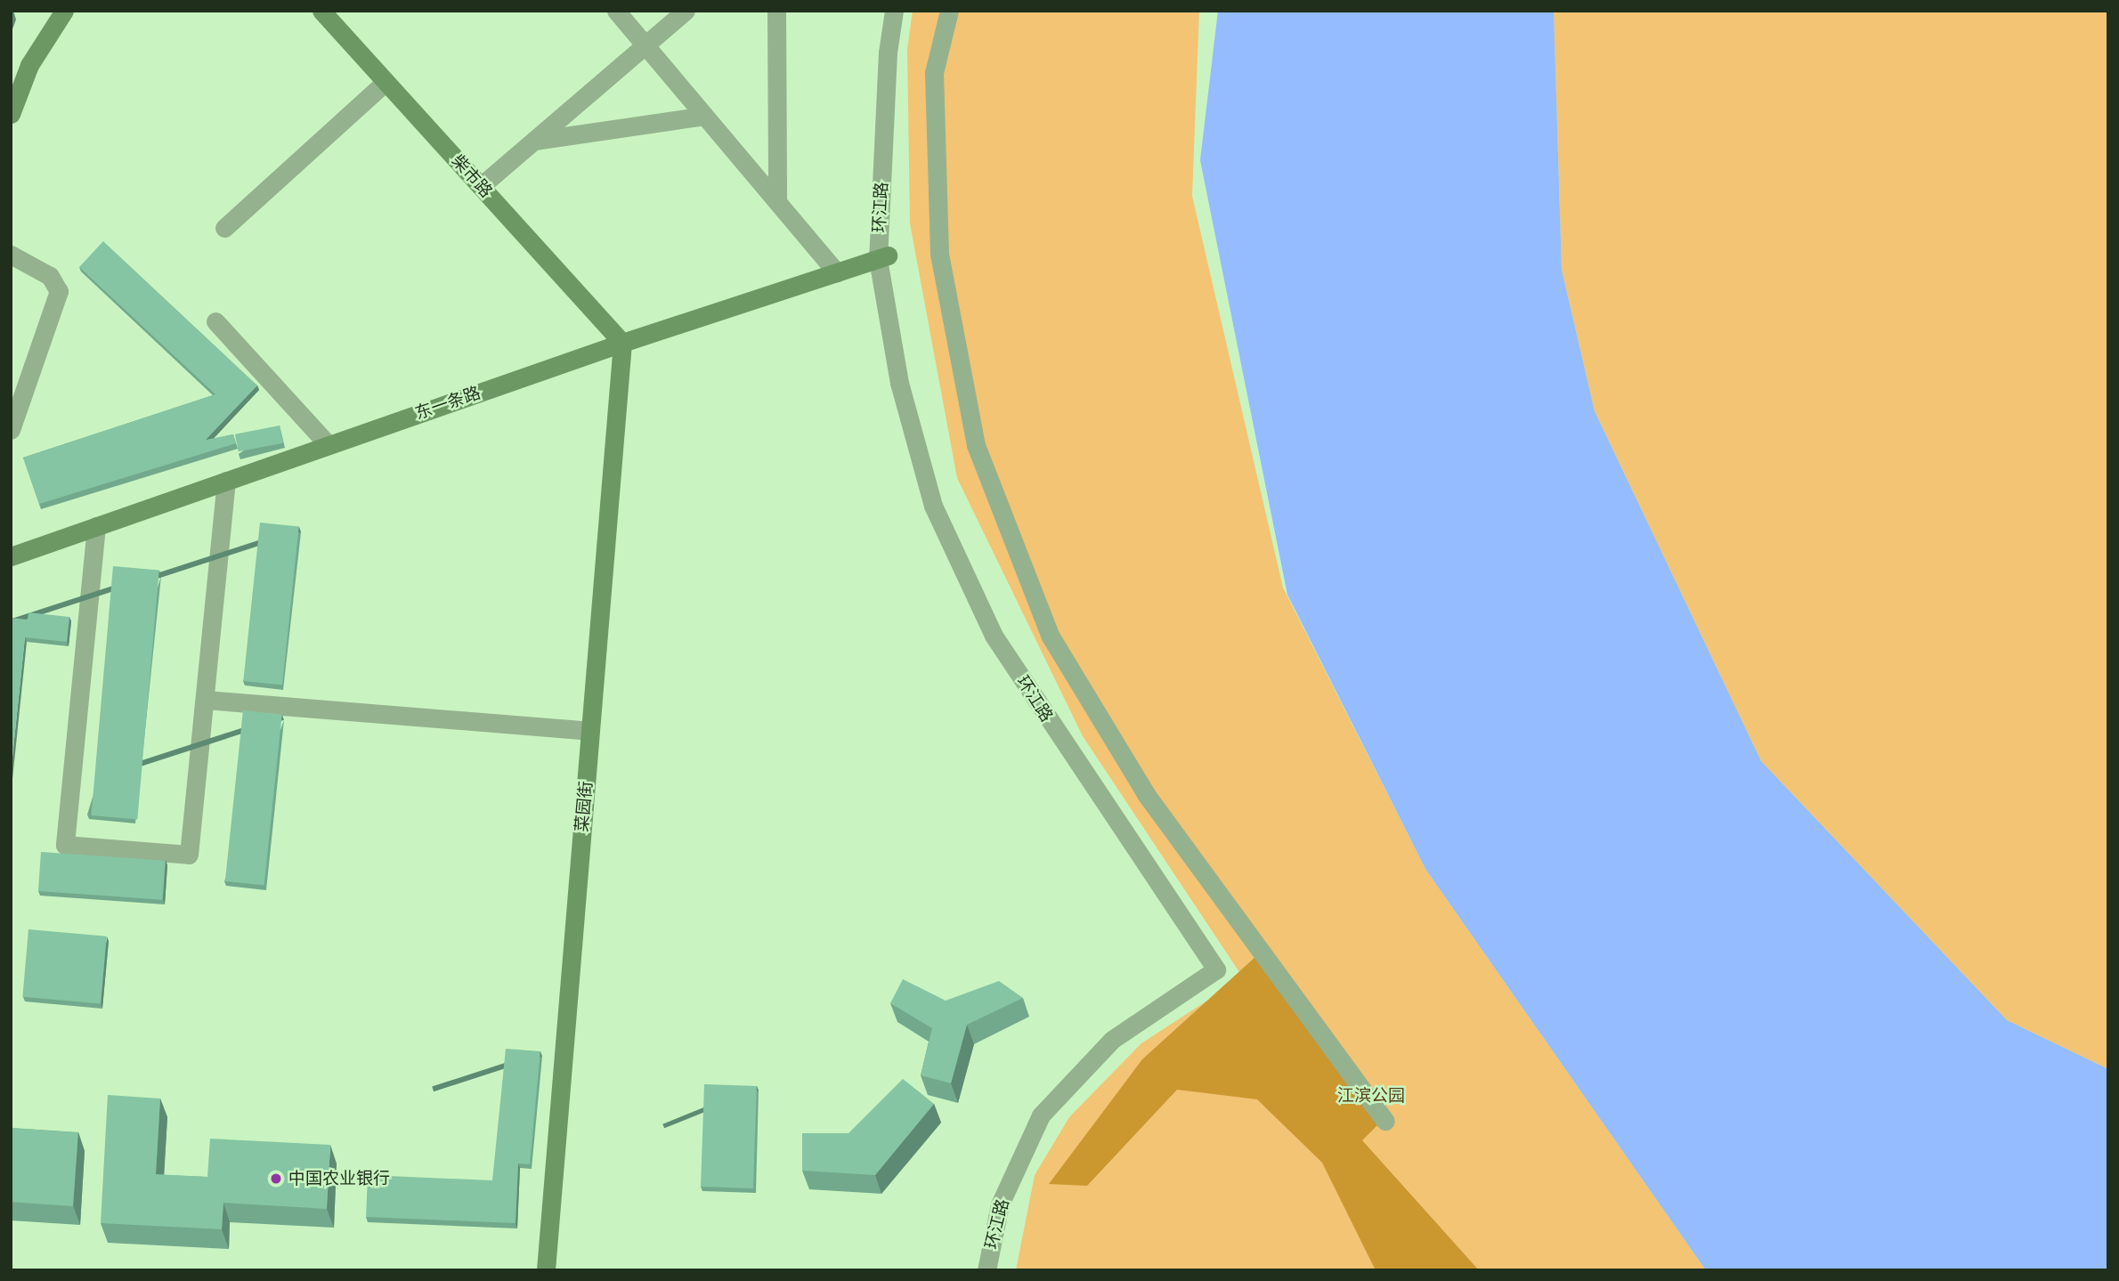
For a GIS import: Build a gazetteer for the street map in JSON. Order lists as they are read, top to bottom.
{
  "streets": {
    "street": [
      "柴市路",
      "环江路",
      "东一条路",
      "菜园街"
    ]
  },
  "crossings": [
    ["柴市路", "东一条路"],
    ["柴市路", "菜园街"],
    ["环江路", "东一条路"],
    ["东一条路", "菜园街"]
  ],
  "parks": ["江滨公园"],
  "places": ["中国农业银行"]
}
